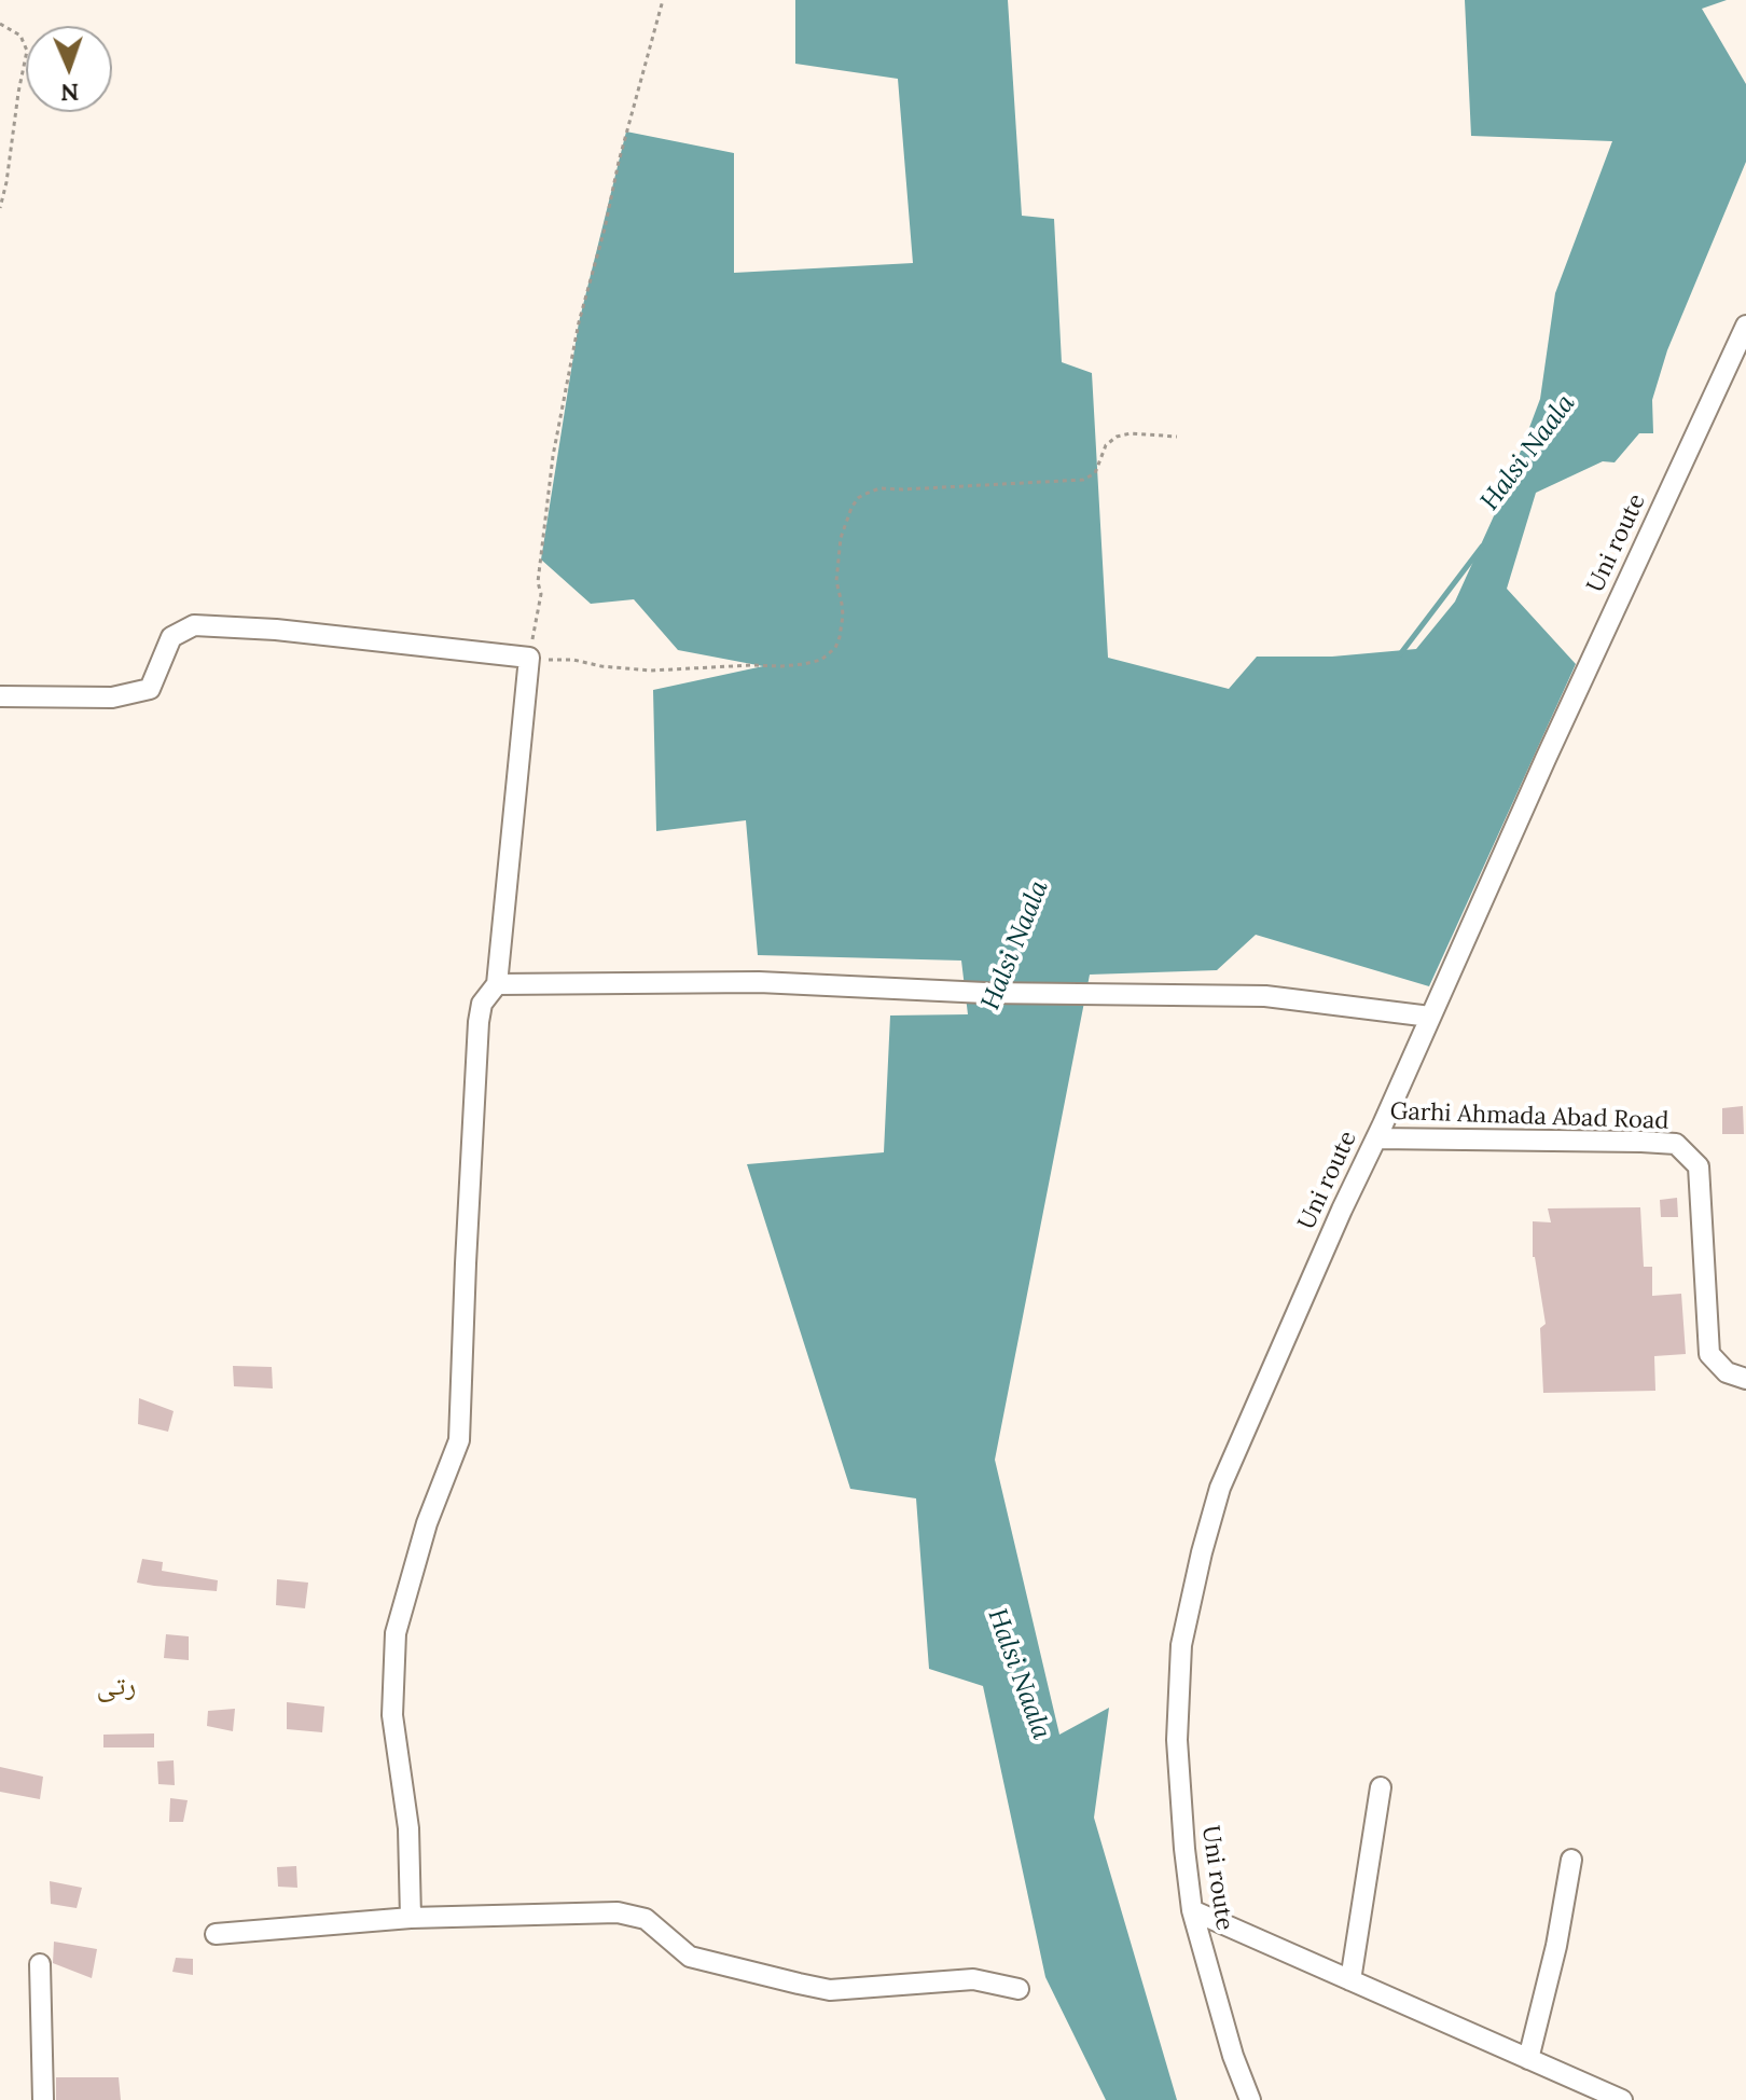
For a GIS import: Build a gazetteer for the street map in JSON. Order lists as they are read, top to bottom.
{
  "streets": {
    "street": ["Uni route", "Garhi Ahmada Abad Road"]
  },
  "crossings": [
    ["Uni route", "Garhi Ahmada Abad Road"]
  ],
  "districts": ["رتی"],
  "water": ["Halsi Naala"],
  "north": "bottom"
}
